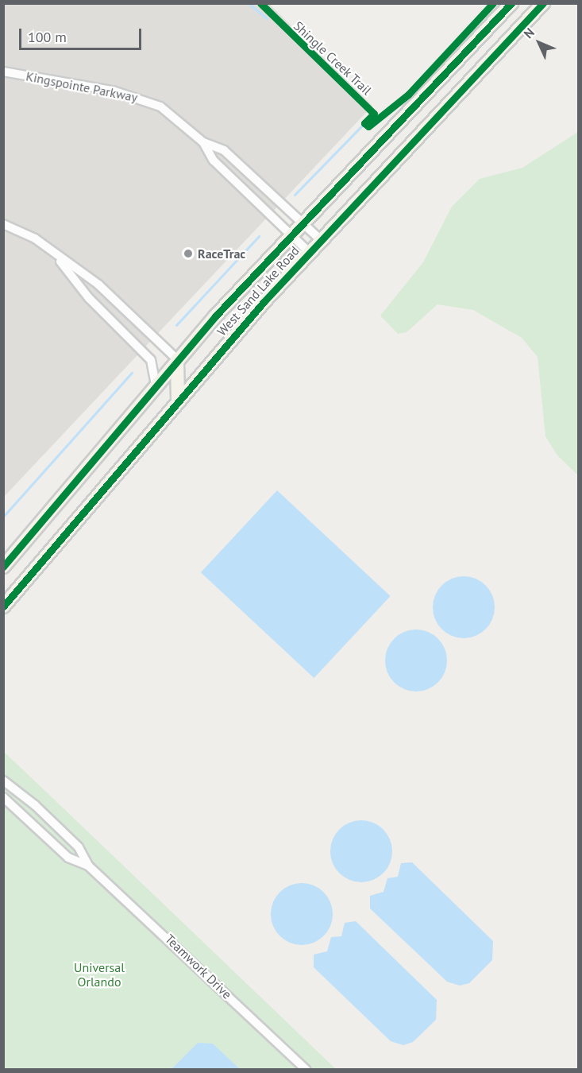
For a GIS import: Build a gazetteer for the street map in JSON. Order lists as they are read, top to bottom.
{
  "streets": {
    "main road": ["West Sand Lake Road"],
    "street": ["Kingspointe Parkway", "Teamwork Drive"],
    "cycle path": ["Shingle Creek Trail"]
  },
  "crossings": [
    ["Kingspointe Parkway", "West Sand Lake Road"]
  ],
  "parks": ["Universal Orlando"],
  "places": ["RaceTrac"],
  "scale_bar": "100 m",
  "north": "top left"
}
